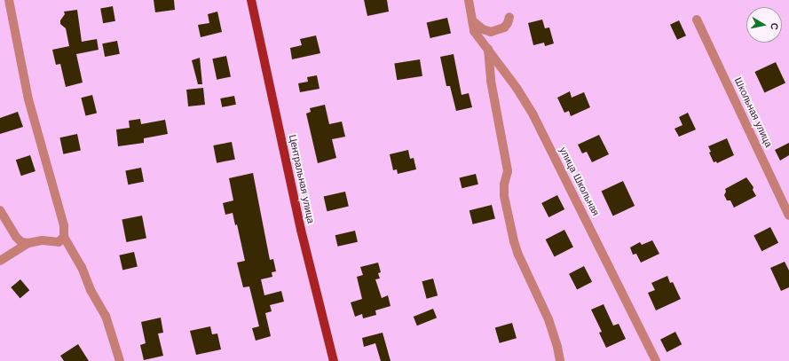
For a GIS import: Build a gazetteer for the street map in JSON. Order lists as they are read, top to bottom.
{
  "streets": {
    "main road": ["Центральная улица"],
    "street": ["Школьная улица", "улица Школьная"]
  },
  "north": "right"
}
